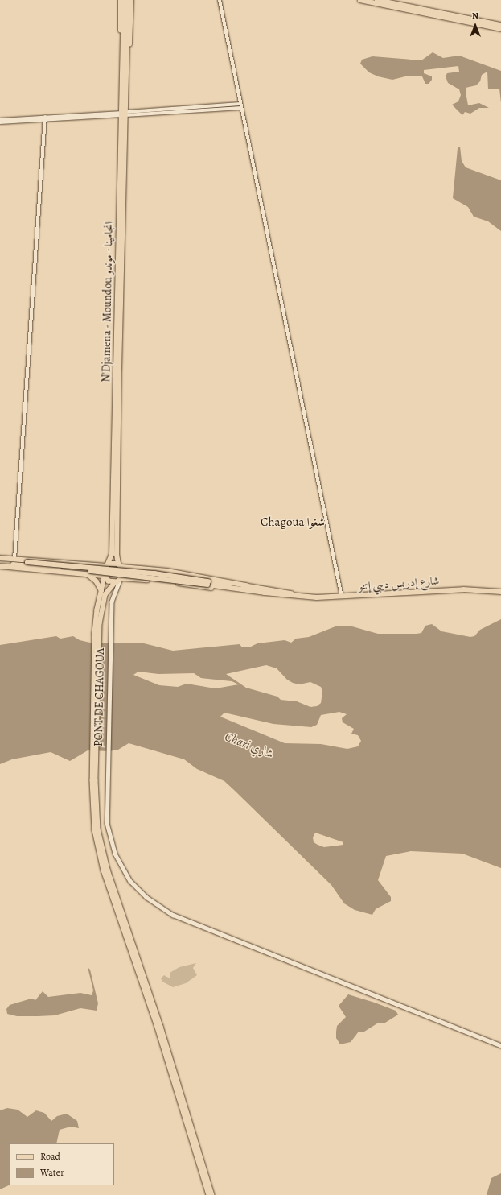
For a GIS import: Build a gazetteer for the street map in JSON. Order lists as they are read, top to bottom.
{
  "streets": {
    "main road": ["N'Djamena - Moundou انجامينا - موندو", "شارع إدريس ديبي إتنو", "PONT DE CHAGOUA"]
  },
  "crossings": [
    ["N'Djamena - Moundou انجامينا - موندو", "PONT DE CHAGOUA"]
  ],
  "districts": ["Chagoua شغوا"],
  "water": ["Chari شاري"],
  "legend": ["Road", "Water"],
  "north": "top"
}
